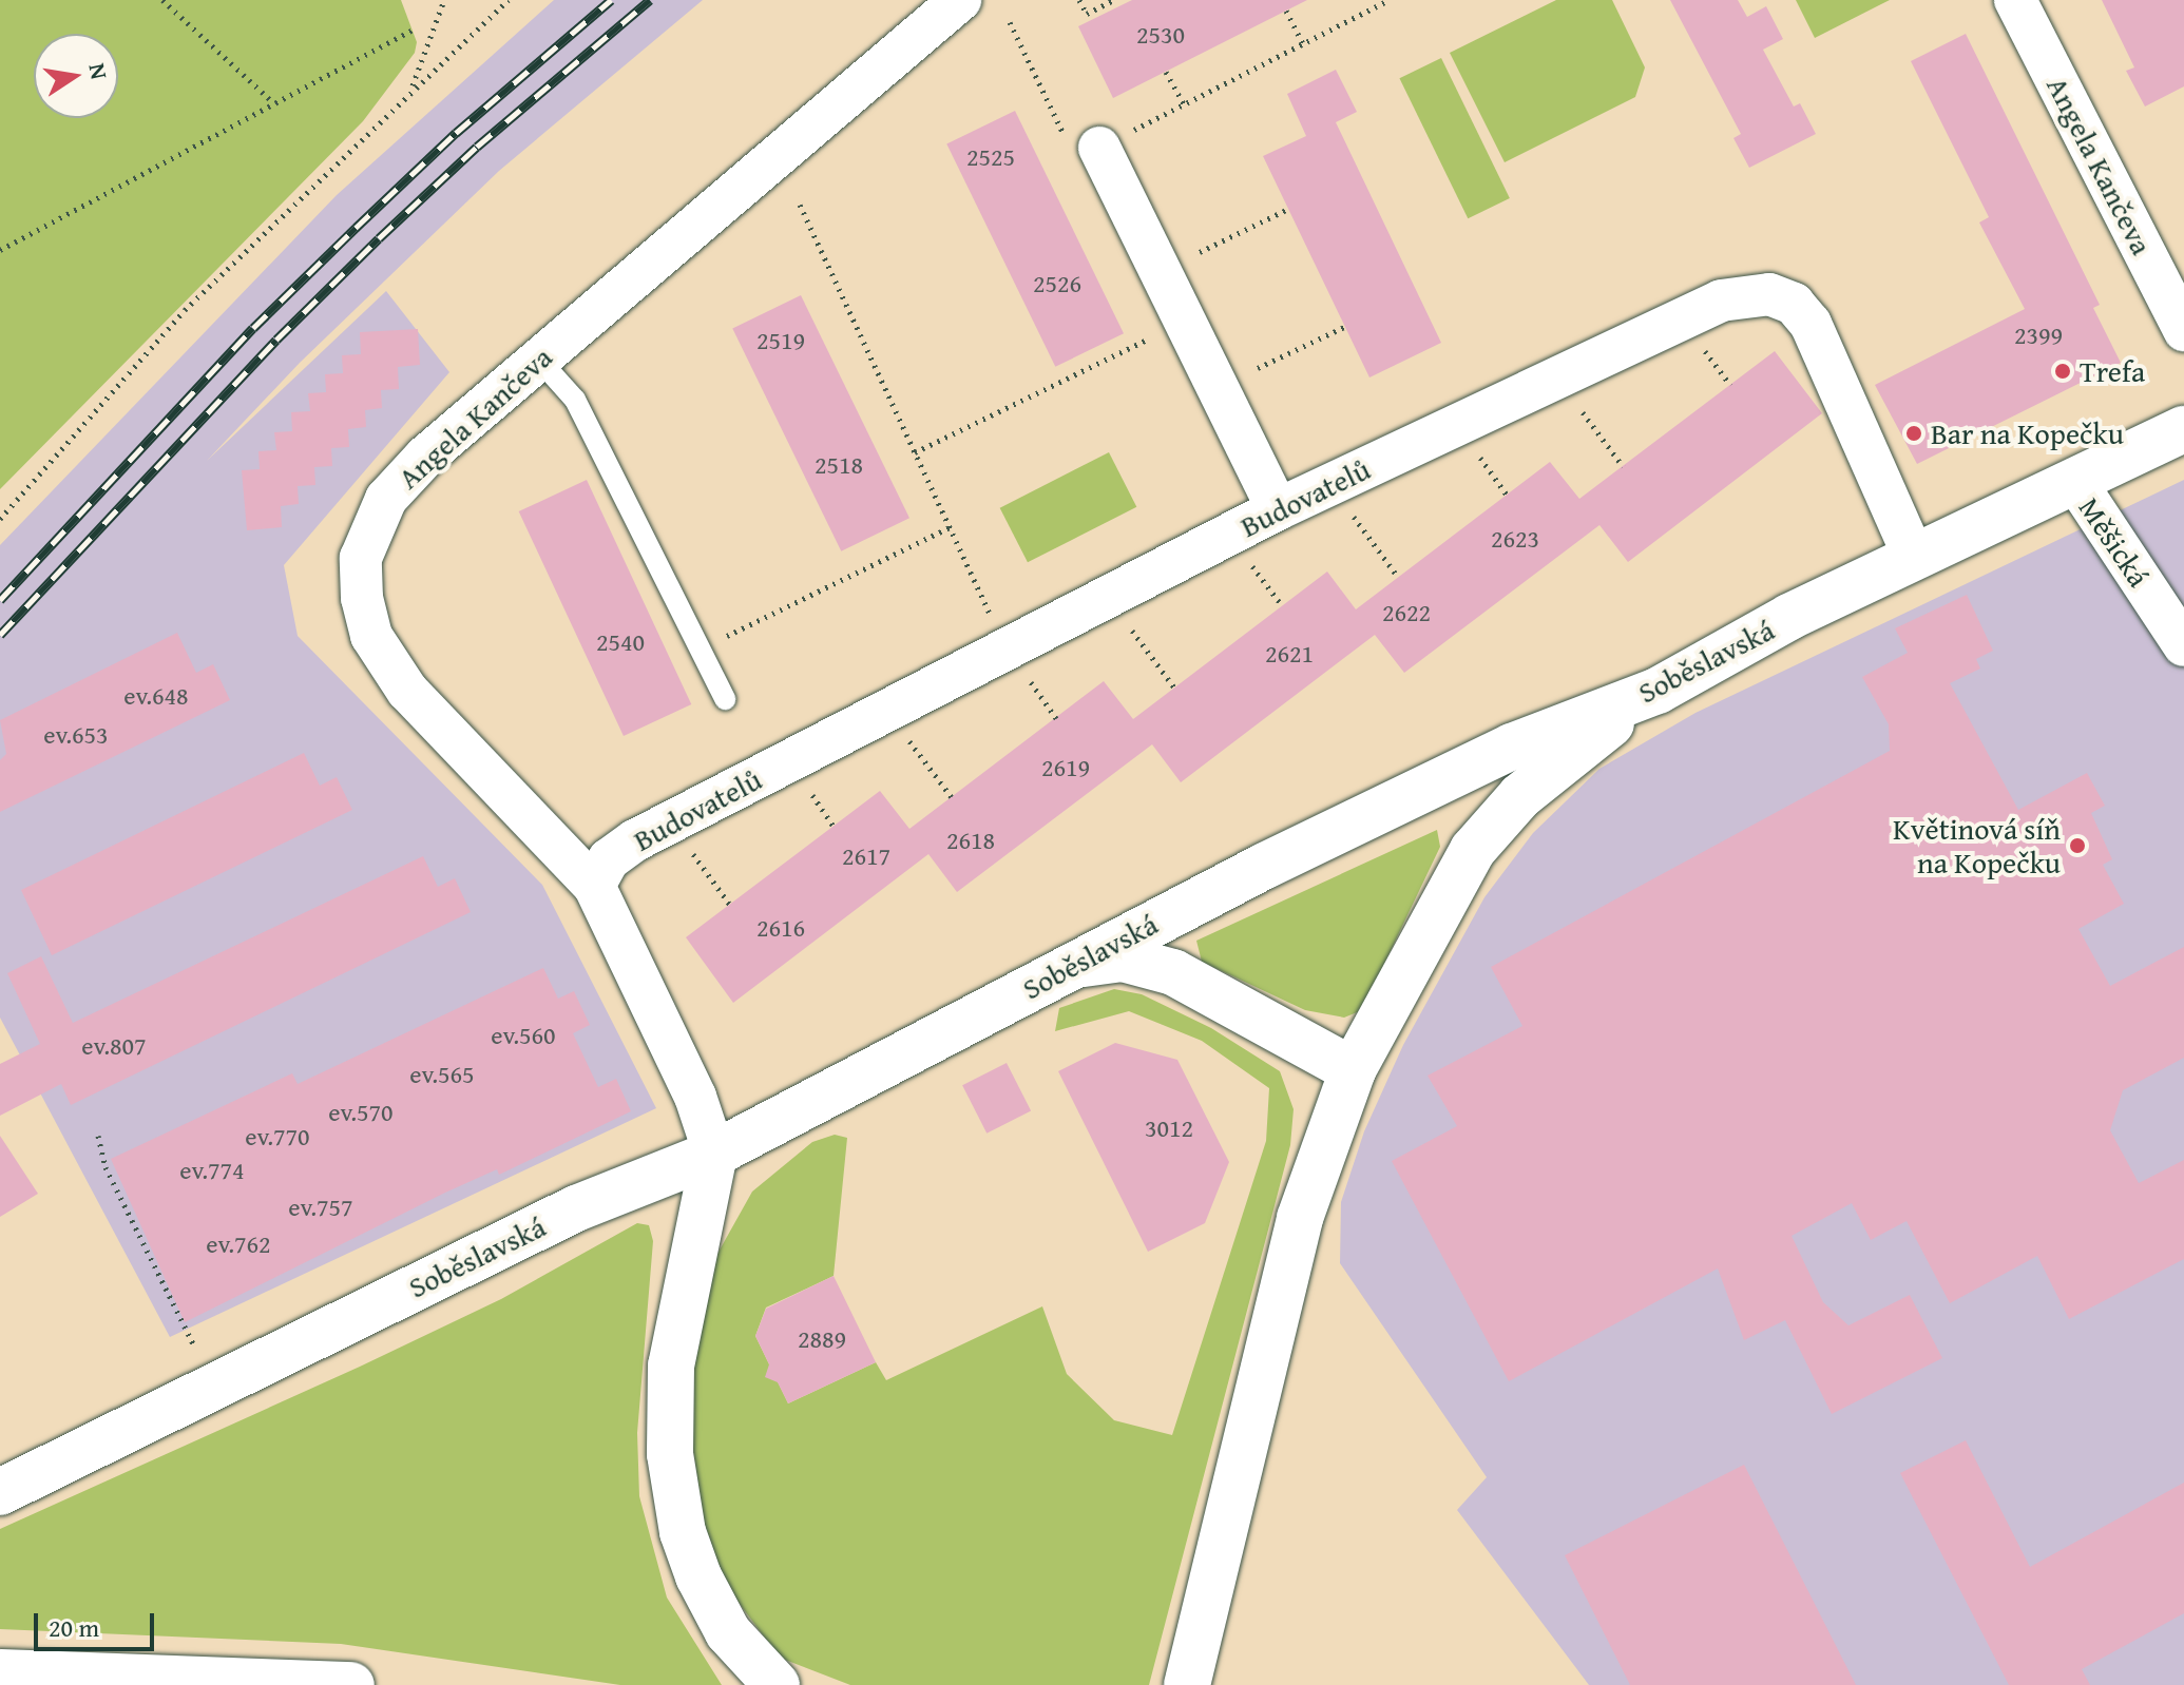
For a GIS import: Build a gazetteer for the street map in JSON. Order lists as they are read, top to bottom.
{
  "streets": {
    "main road": ["Soběslavská"],
    "street": ["Angela Kančeva", "Budovatelů", "Měšická"]
  },
  "crossings": [
    ["Angela Kančeva", "Budovatelů"],
    ["Angela Kančeva", "Soběslavská"],
    ["Budovatelů", "Soběslavská"],
    ["Měšická", "Soběslavská"]
  ],
  "places": ["Trefa", "Bar na Kopečku", "Květinová síň na Kopečku"],
  "house_numbers": [
    "2530",
    "2525",
    "2526",
    "2399",
    "2519",
    "2518",
    "2623",
    "2622",
    "2540",
    "2621",
    "ev.648",
    "ev.653",
    "2619",
    "2618",
    "2617",
    "2616",
    "ev.560",
    "ev.807",
    "ev.565",
    "ev.570",
    "3012",
    "ev.770",
    "ev.774",
    "ev.757",
    "ev.762",
    "2889"
  ],
  "scale_bar": "20 m",
  "north": "right"
}
